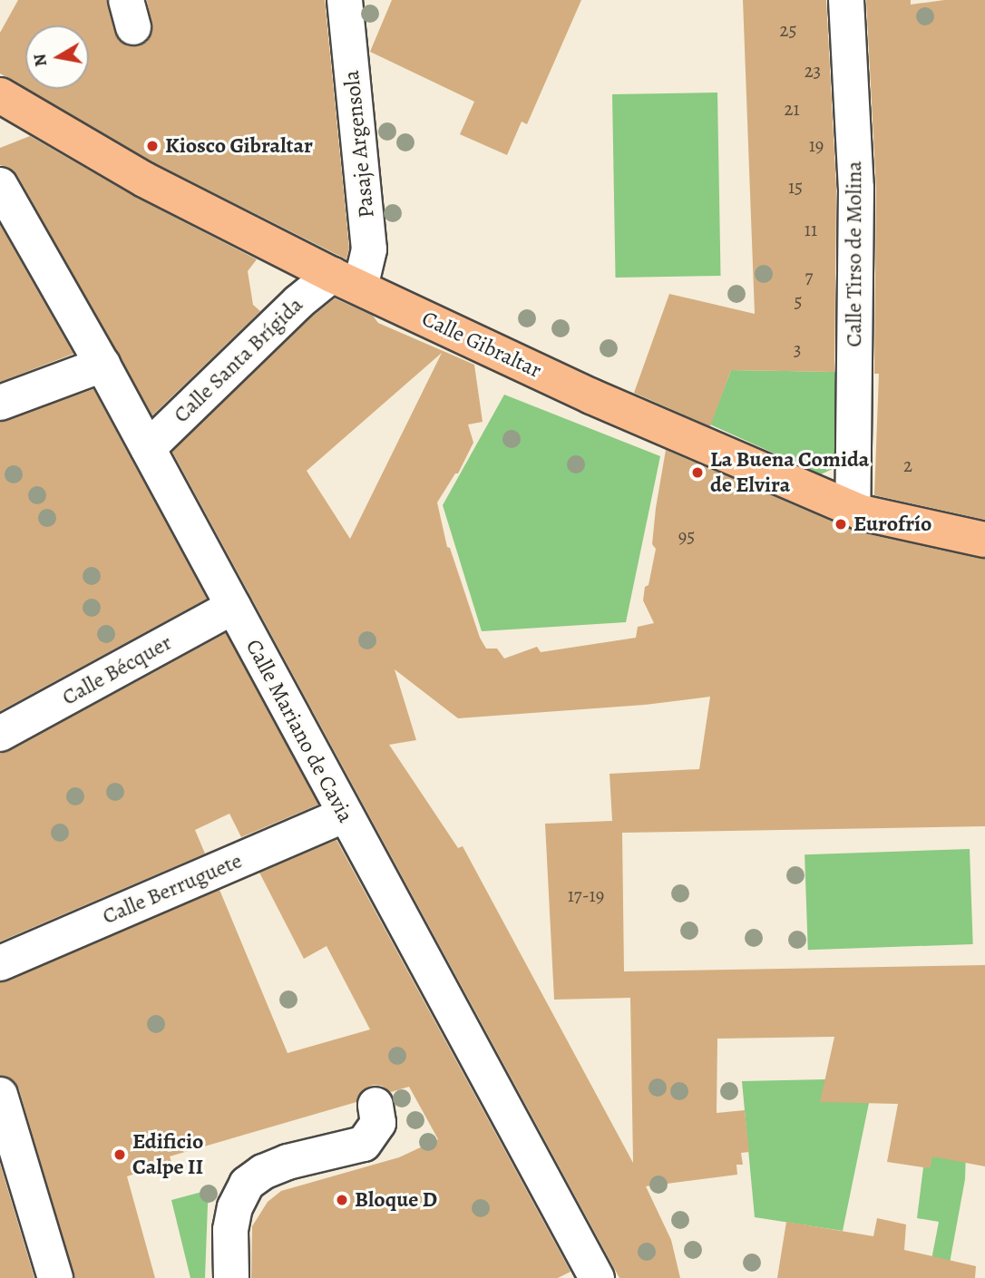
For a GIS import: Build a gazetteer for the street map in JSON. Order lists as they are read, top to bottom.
{
  "streets": {
    "main road": ["Calle Gibraltar"],
    "street": [
      "Pasaje Argensola",
      "Calle Tirso de Molina",
      "Calle Santa Brígida",
      "Calle Bécquer",
      "Calle Mariano de Cavia",
      "Calle Berruguete"
    ]
  },
  "crossings": [
    ["Pasaje Argensola", "Calle Gibraltar"],
    ["Pasaje Argensola", "Calle Santa Brígida"],
    ["Calle Tirso de Molina", "Calle Gibraltar"],
    ["Calle Gibraltar", "Calle Santa Brígida"],
    ["Calle Santa Brígida", "Calle Mariano de Cavia"],
    ["Calle Bécquer", "Calle Mariano de Cavia"],
    ["Calle Mariano de Cavia", "Calle Berruguete"]
  ],
  "places": [
    "Kiosco Gibraltar",
    "La Buena Comida de Elvira",
    "Eurofrío",
    "Edificio Calpe II",
    "Bloque D"
  ],
  "house_numbers": [
    "25",
    "23",
    "21",
    "19",
    "15",
    "11",
    "7",
    "5",
    "3",
    "2",
    "95",
    "17-19"
  ],
  "north": "left"
}
